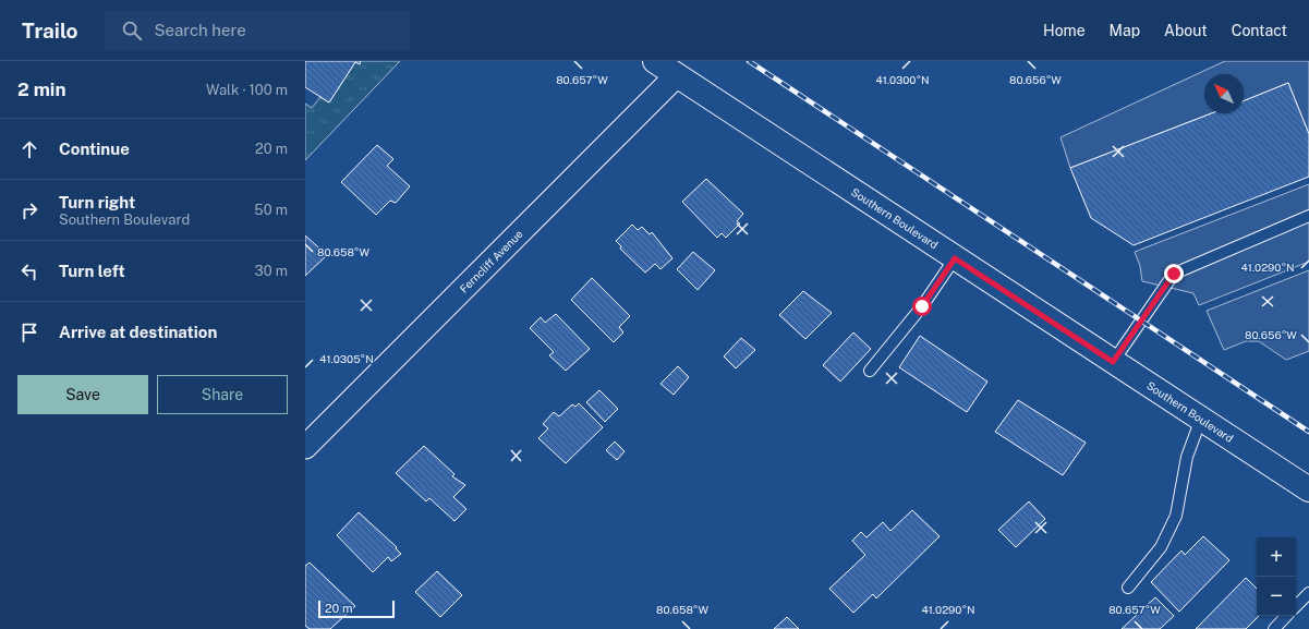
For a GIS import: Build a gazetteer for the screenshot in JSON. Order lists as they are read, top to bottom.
{
  "streets": {
    "street": ["Southern Boulevard", "Ferncliff Avenue"]
  },
  "crossings": [
    ["Southern Boulevard", "Ferncliff Avenue"]
  ],
  "scale_bar": "20 m",
  "north": "top left",
  "page": {
    "header": "Trailo",
    "search": "Search here",
    "nav": [
      "Home",
      "Map",
      "About",
      "Contact"
    ],
    "heading": ["2 min", "Walk · 100 m"],
    "list": [
      ["Continue", "20 m"],
      ["Turn right", "Southern Boulevard", "50 m"],
      ["Turn left", "30 m"],
      "Arrive at destination"
    ],
    "buttons": ["Save", "Share"],
    "map_buttons": ["+", "−"],
    "scale": "20 m"
  },
  "coordinates": [
    "80.657°W",
    "41.0300°N",
    "80.656°W",
    "80.658°W",
    "41.0290°N",
    "41.0305°N"
  ]
}
